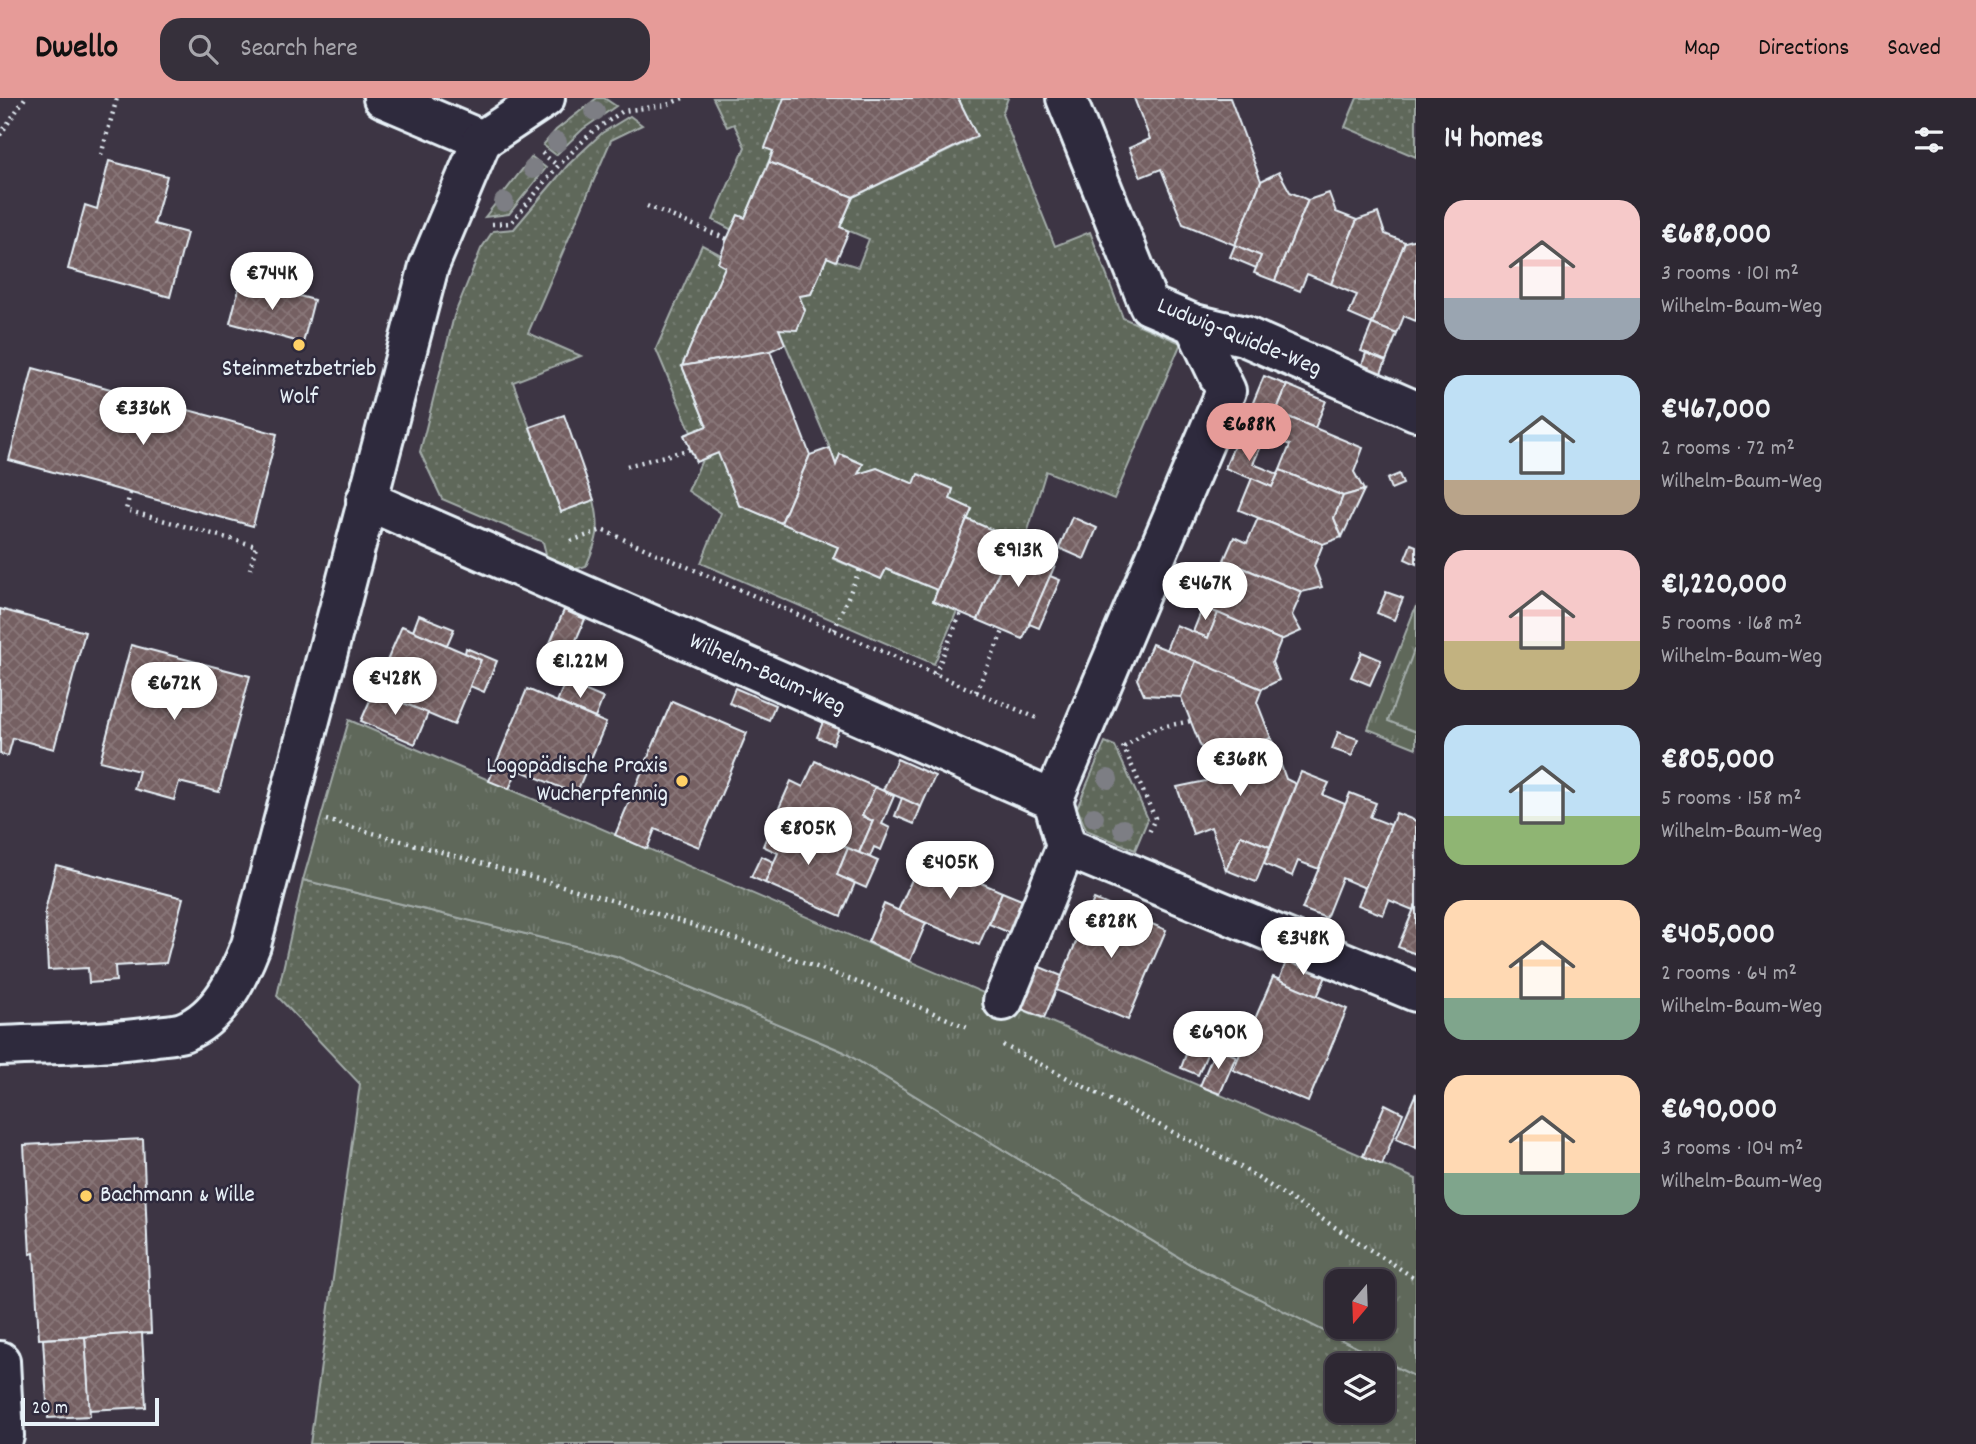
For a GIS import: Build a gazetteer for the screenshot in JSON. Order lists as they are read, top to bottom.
{
  "streets": {
    "street": ["Ludwig-Quidde-Weg", "Wilhelm-Baum-Weg"]
  },
  "places": ["Steinmetzbetrieb Wolf", "Logopädische Praxis Wucherpfennig", "Bachmann & Wille"],
  "scale_bar": "20 m",
  "north": "bottom",
  "page": {
    "header": "Dwello",
    "search": "Search here",
    "nav": ["Map", "Directions", "Saved"],
    "heading": "14 homes",
    "list": [
      {
        "name": "€688,000",
        "note": "3 rooms · 101 m² · Wilhelm-Baum-Weg"
      },
      {
        "name": "€467,000",
        "note": "2 rooms · 72 m² · Wilhelm-Baum-Weg"
      },
      {
        "name": "€1,220,000",
        "note": "5 rooms · 168 m² · Wilhelm-Baum-Weg"
      },
      {
        "name": "€805,000",
        "note": "5 rooms · 158 m² · Wilhelm-Baum-Weg"
      },
      {
        "name": "€405,000",
        "note": "2 rooms · 64 m² · Wilhelm-Baum-Weg"
      },
      {
        "name": "€690,000",
        "note": "3 rooms · 104 m² · Wilhelm-Baum-Weg"
      }
    ],
    "price": [
      "€744K",
      "€336K",
      "€688K",
      "€913K",
      "€467K",
      "€1.22M",
      "€428K",
      "€672K",
      "€368K",
      "€805K",
      "€405K",
      "€828K",
      "€348K",
      "€690K"
    ],
    "scale": "20 m"
  }
}
